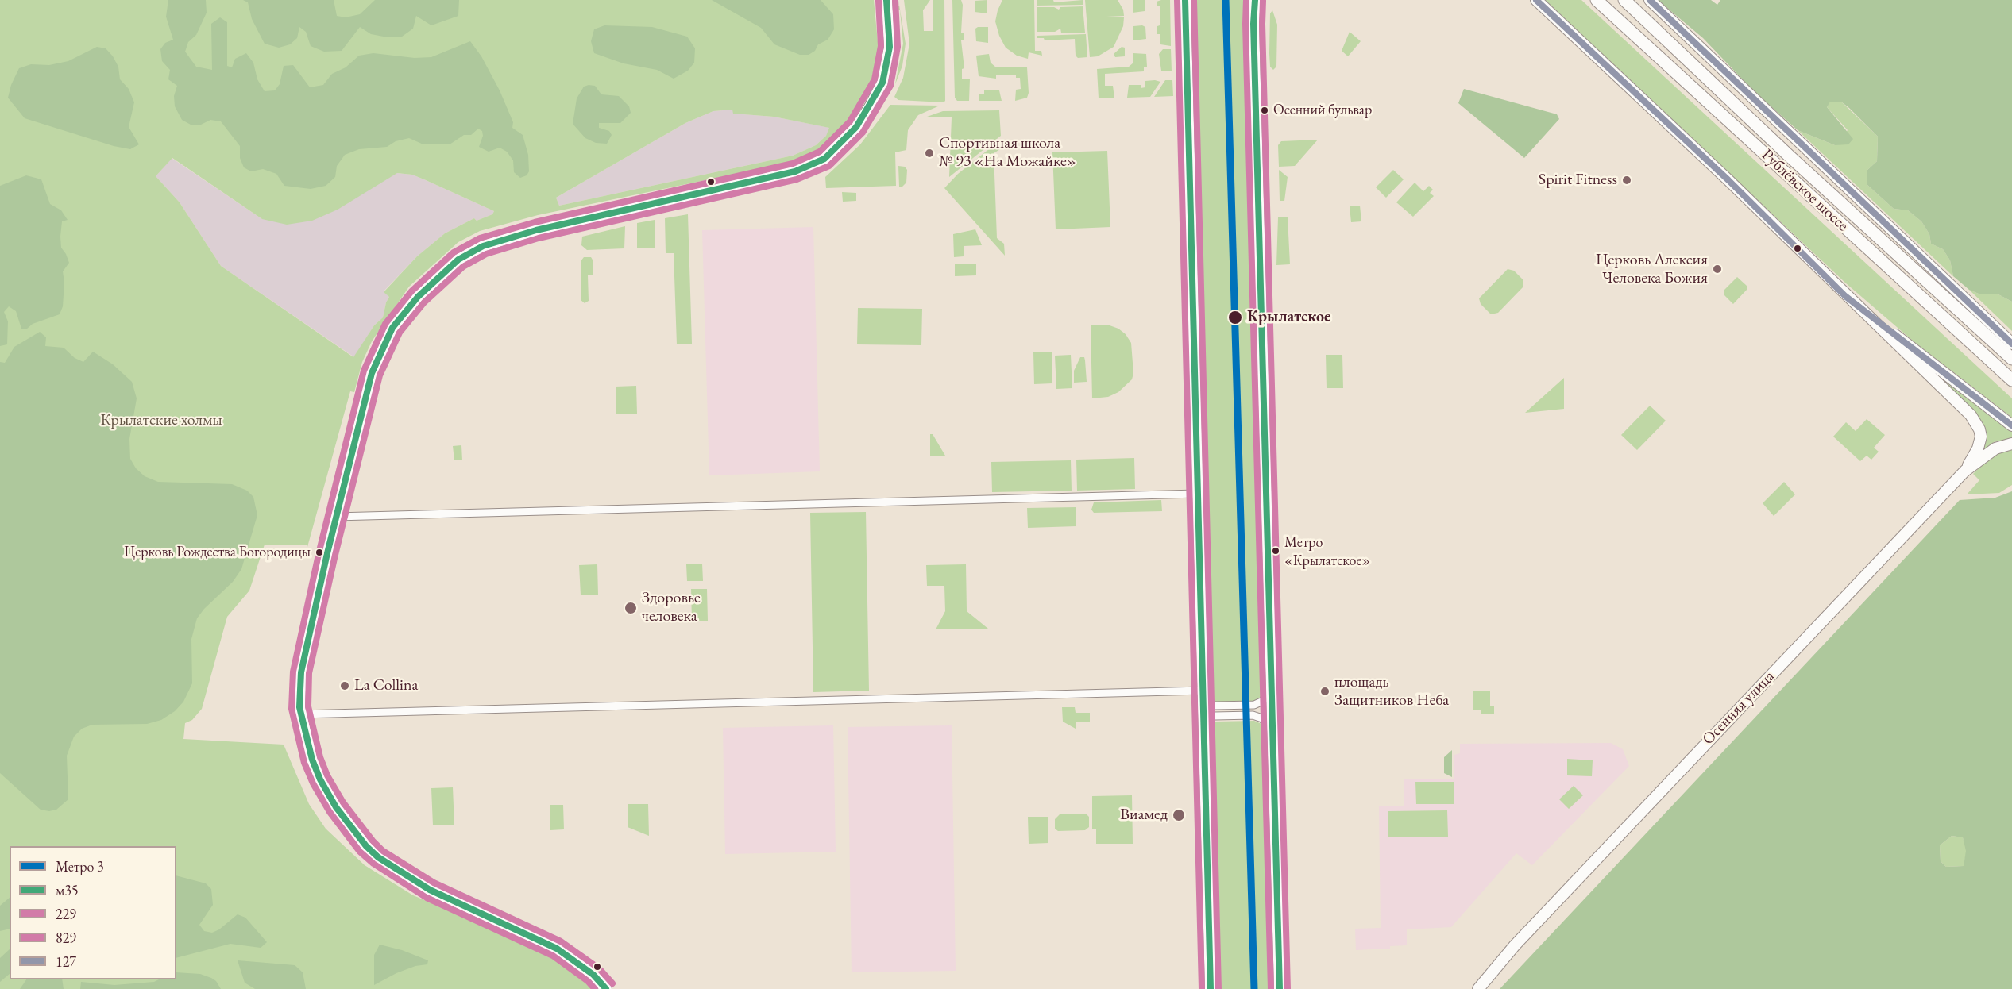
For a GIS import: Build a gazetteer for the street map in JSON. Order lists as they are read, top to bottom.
{
  "streets": {
    "main road": ["Рублёвское шоссе"],
    "street": ["Осенняя улица"]
  },
  "parks": ["Крылатские холмы"],
  "places": [
    "Осенний бульвар",
    "Спортивная школа № 93 «На Можайке»",
    "Spirit Fitness",
    "Церковь Алексия Человека Божия",
    "Крылатское",
    "Метро «Крылатское»",
    "Церковь Рождества Богородицы",
    "Здоровье человека",
    "La Collina",
    "площадь Защитников Неба",
    "Виамед"
  ],
  "lines": [
    "metro line 3",
    "transit line м35",
    "transit line 229",
    "transit line 829",
    "transit line 127"
  ],
  "legend": [
    "Метро 3",
    "м35",
    "229",
    "829",
    "127"
  ]
}
